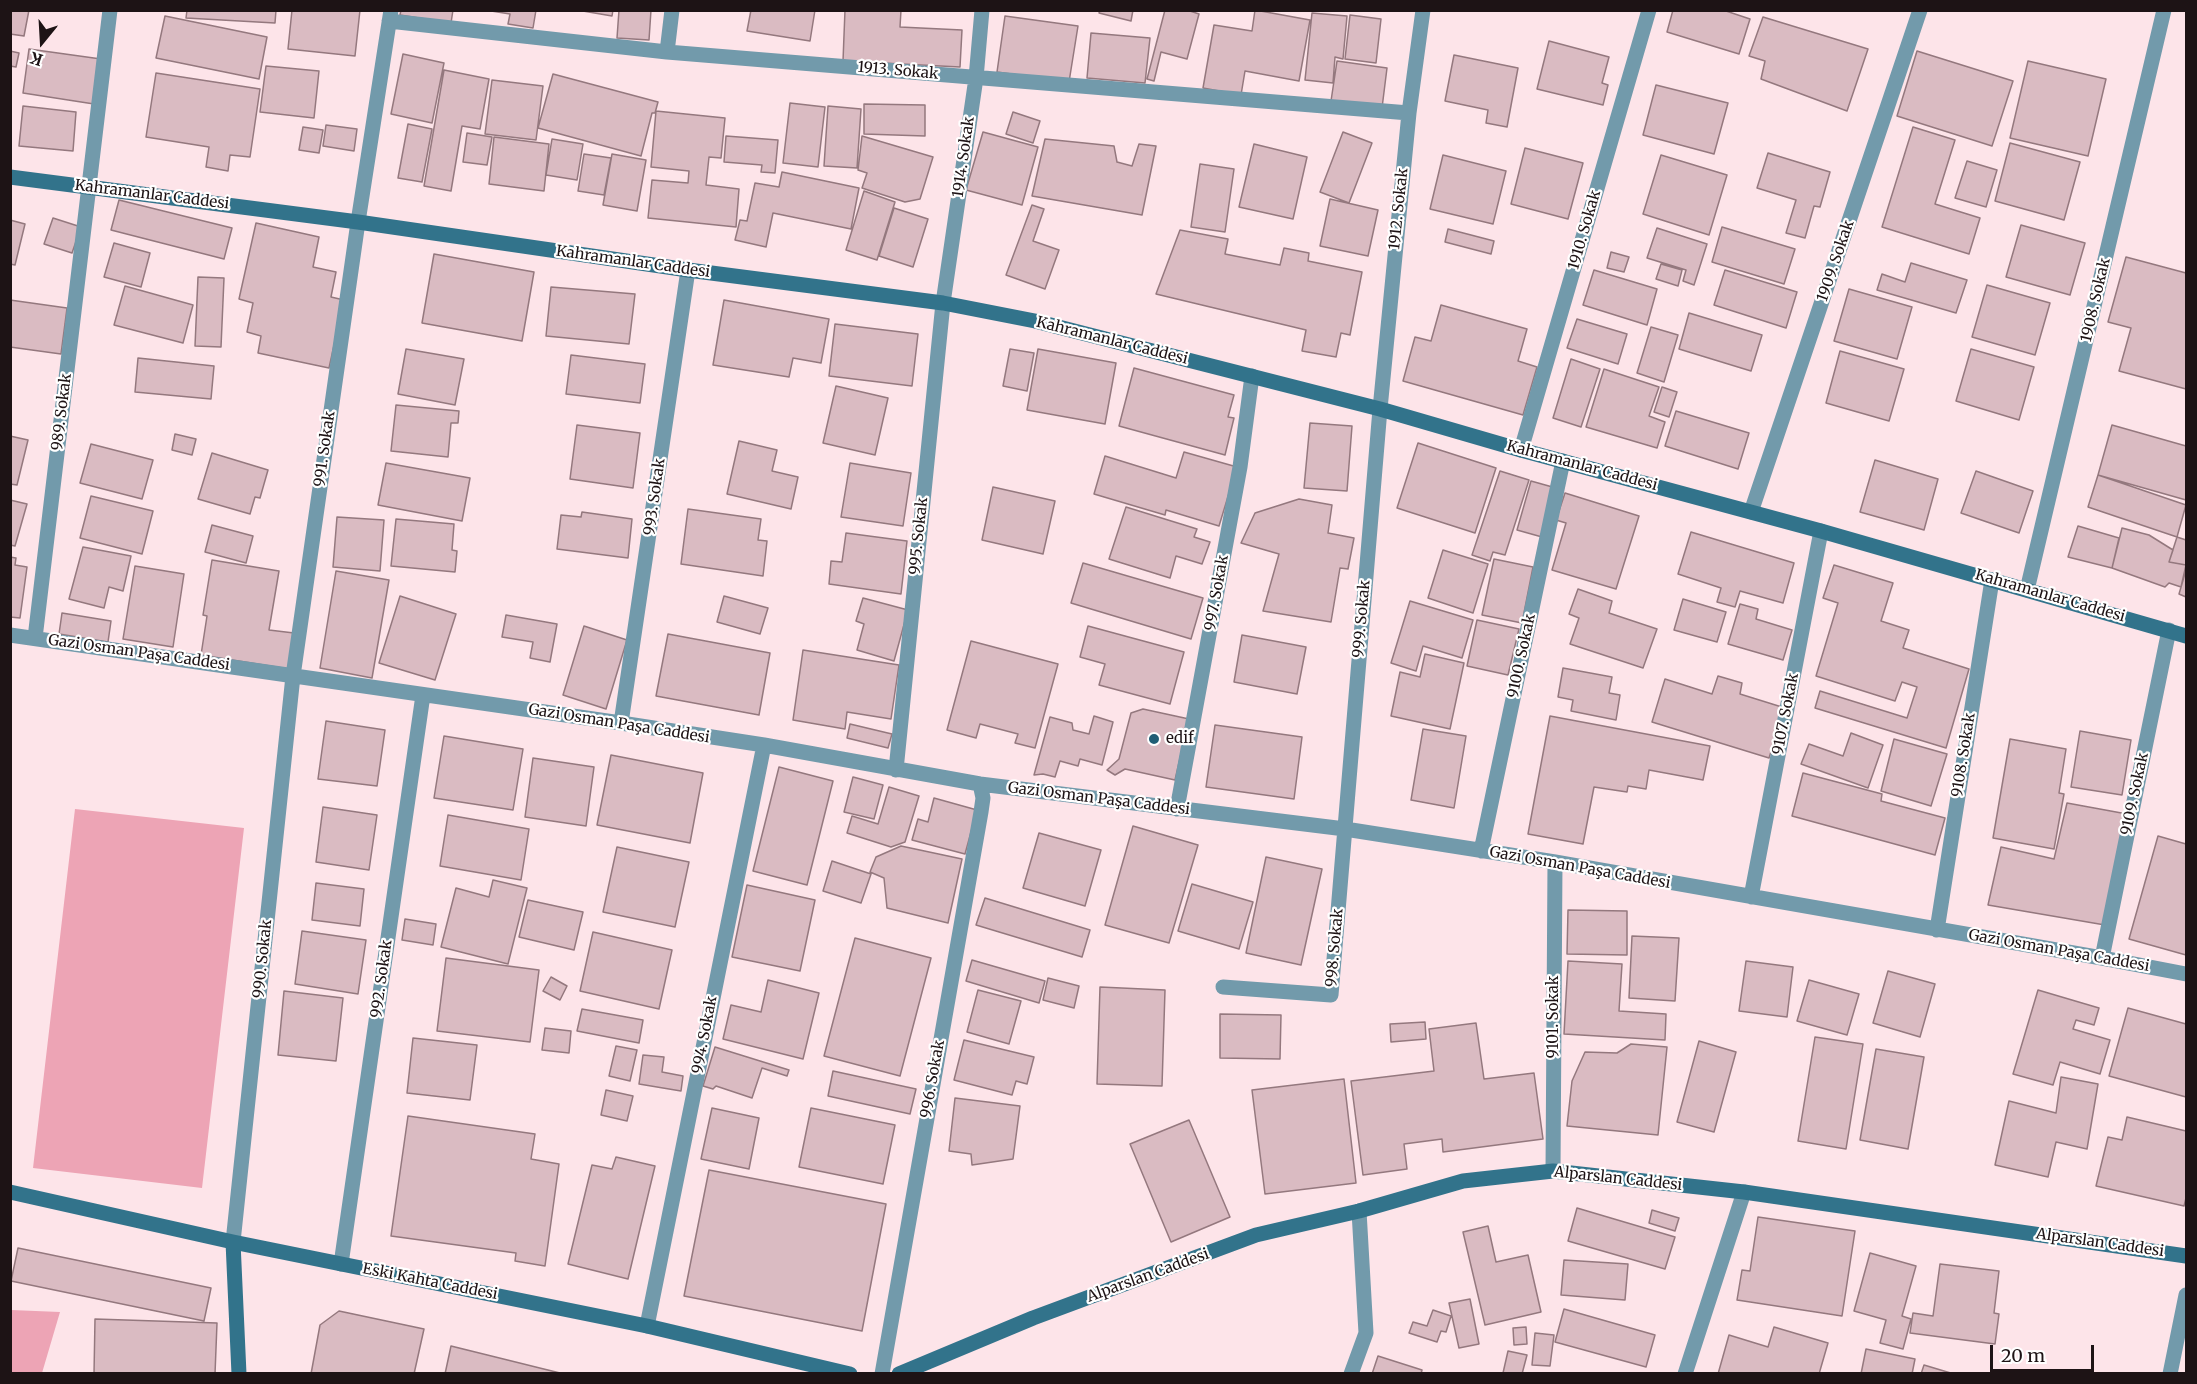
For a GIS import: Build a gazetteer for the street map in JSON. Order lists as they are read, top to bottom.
{
  "streets": {
    "street": [
      "1913. Sokak",
      "1914. Sokak",
      "Kahramanlar Caddesi",
      "1912. Sokak",
      "1910. Sokak",
      "1909. Sokak",
      "1908. Sokak",
      "989. Sokak",
      "991. Sokak",
      "993. Sokak",
      "995. Sokak",
      "997. Sokak",
      "999. Sokak",
      "Gazi Osman Paşa Caddesi",
      "9100. Sokak",
      "9107. Sokak",
      "9108. Sokak",
      "9109. Sokak",
      "998. Sokak",
      "990. Sokak",
      "992. Sokak",
      "9101. Sokak",
      "994. Sokak",
      "996. Sokak",
      "Alparslan Caddesi",
      "Eski Kahta Caddesi"
    ]
  },
  "crossings": [
    ["1913. Sokak", "1914. Sokak"],
    ["1913. Sokak", "1912. Sokak"],
    ["1913. Sokak", "991. Sokak"],
    ["1914. Sokak", "Kahramanlar Caddesi"],
    ["1914. Sokak", "995. Sokak"],
    ["Kahramanlar Caddesi", "1912. Sokak"],
    ["Kahramanlar Caddesi", "1910. Sokak"],
    ["Kahramanlar Caddesi", "1909. Sokak"],
    ["Kahramanlar Caddesi", "1908. Sokak"],
    ["Kahramanlar Caddesi", "989. Sokak"],
    ["Kahramanlar Caddesi", "991. Sokak"],
    ["Kahramanlar Caddesi", "993. Sokak"],
    ["Kahramanlar Caddesi", "995. Sokak"],
    ["Kahramanlar Caddesi", "997. Sokak"],
    ["Kahramanlar Caddesi", "999. Sokak"],
    ["Kahramanlar Caddesi", "9100. Sokak"],
    ["Kahramanlar Caddesi", "9107. Sokak"],
    ["Kahramanlar Caddesi", "9108. Sokak"],
    ["Kahramanlar Caddesi", "9109. Sokak"],
    ["1912. Sokak", "999. Sokak"],
    ["989. Sokak", "Gazi Osman Paşa Caddesi"],
    ["991. Sokak", "Gazi Osman Paşa Caddesi"],
    ["991. Sokak", "990. Sokak"],
    ["993. Sokak", "Gazi Osman Paşa Caddesi"],
    ["995. Sokak", "Gazi Osman Paşa Caddesi"],
    ["997. Sokak", "Gazi Osman Paşa Caddesi"],
    ["999. Sokak", "Gazi Osman Paşa Caddesi"],
    ["999. Sokak", "998. Sokak"],
    ["Gazi Osman Paşa Caddesi", "9100. Sokak"],
    ["Gazi Osman Paşa Caddesi", "9107. Sokak"],
    ["Gazi Osman Paşa Caddesi", "9108. Sokak"],
    ["Gazi Osman Paşa Caddesi", "9109. Sokak"],
    ["Gazi Osman Paşa Caddesi", "998. Sokak"],
    ["Gazi Osman Paşa Caddesi", "990. Sokak"],
    ["Gazi Osman Paşa Caddesi", "992. Sokak"],
    ["Gazi Osman Paşa Caddesi", "9101. Sokak"],
    ["Gazi Osman Paşa Caddesi", "994. Sokak"],
    ["Gazi Osman Paşa Caddesi", "996. Sokak"],
    ["990. Sokak", "Eski Kahta Caddesi"],
    ["992. Sokak", "Eski Kahta Caddesi"],
    ["9101. Sokak", "Alparslan Caddesi"],
    ["994. Sokak", "Eski Kahta Caddesi"]
  ],
  "places": ["edif"],
  "scale_bar": "20 m",
  "north": "bottom"
}
